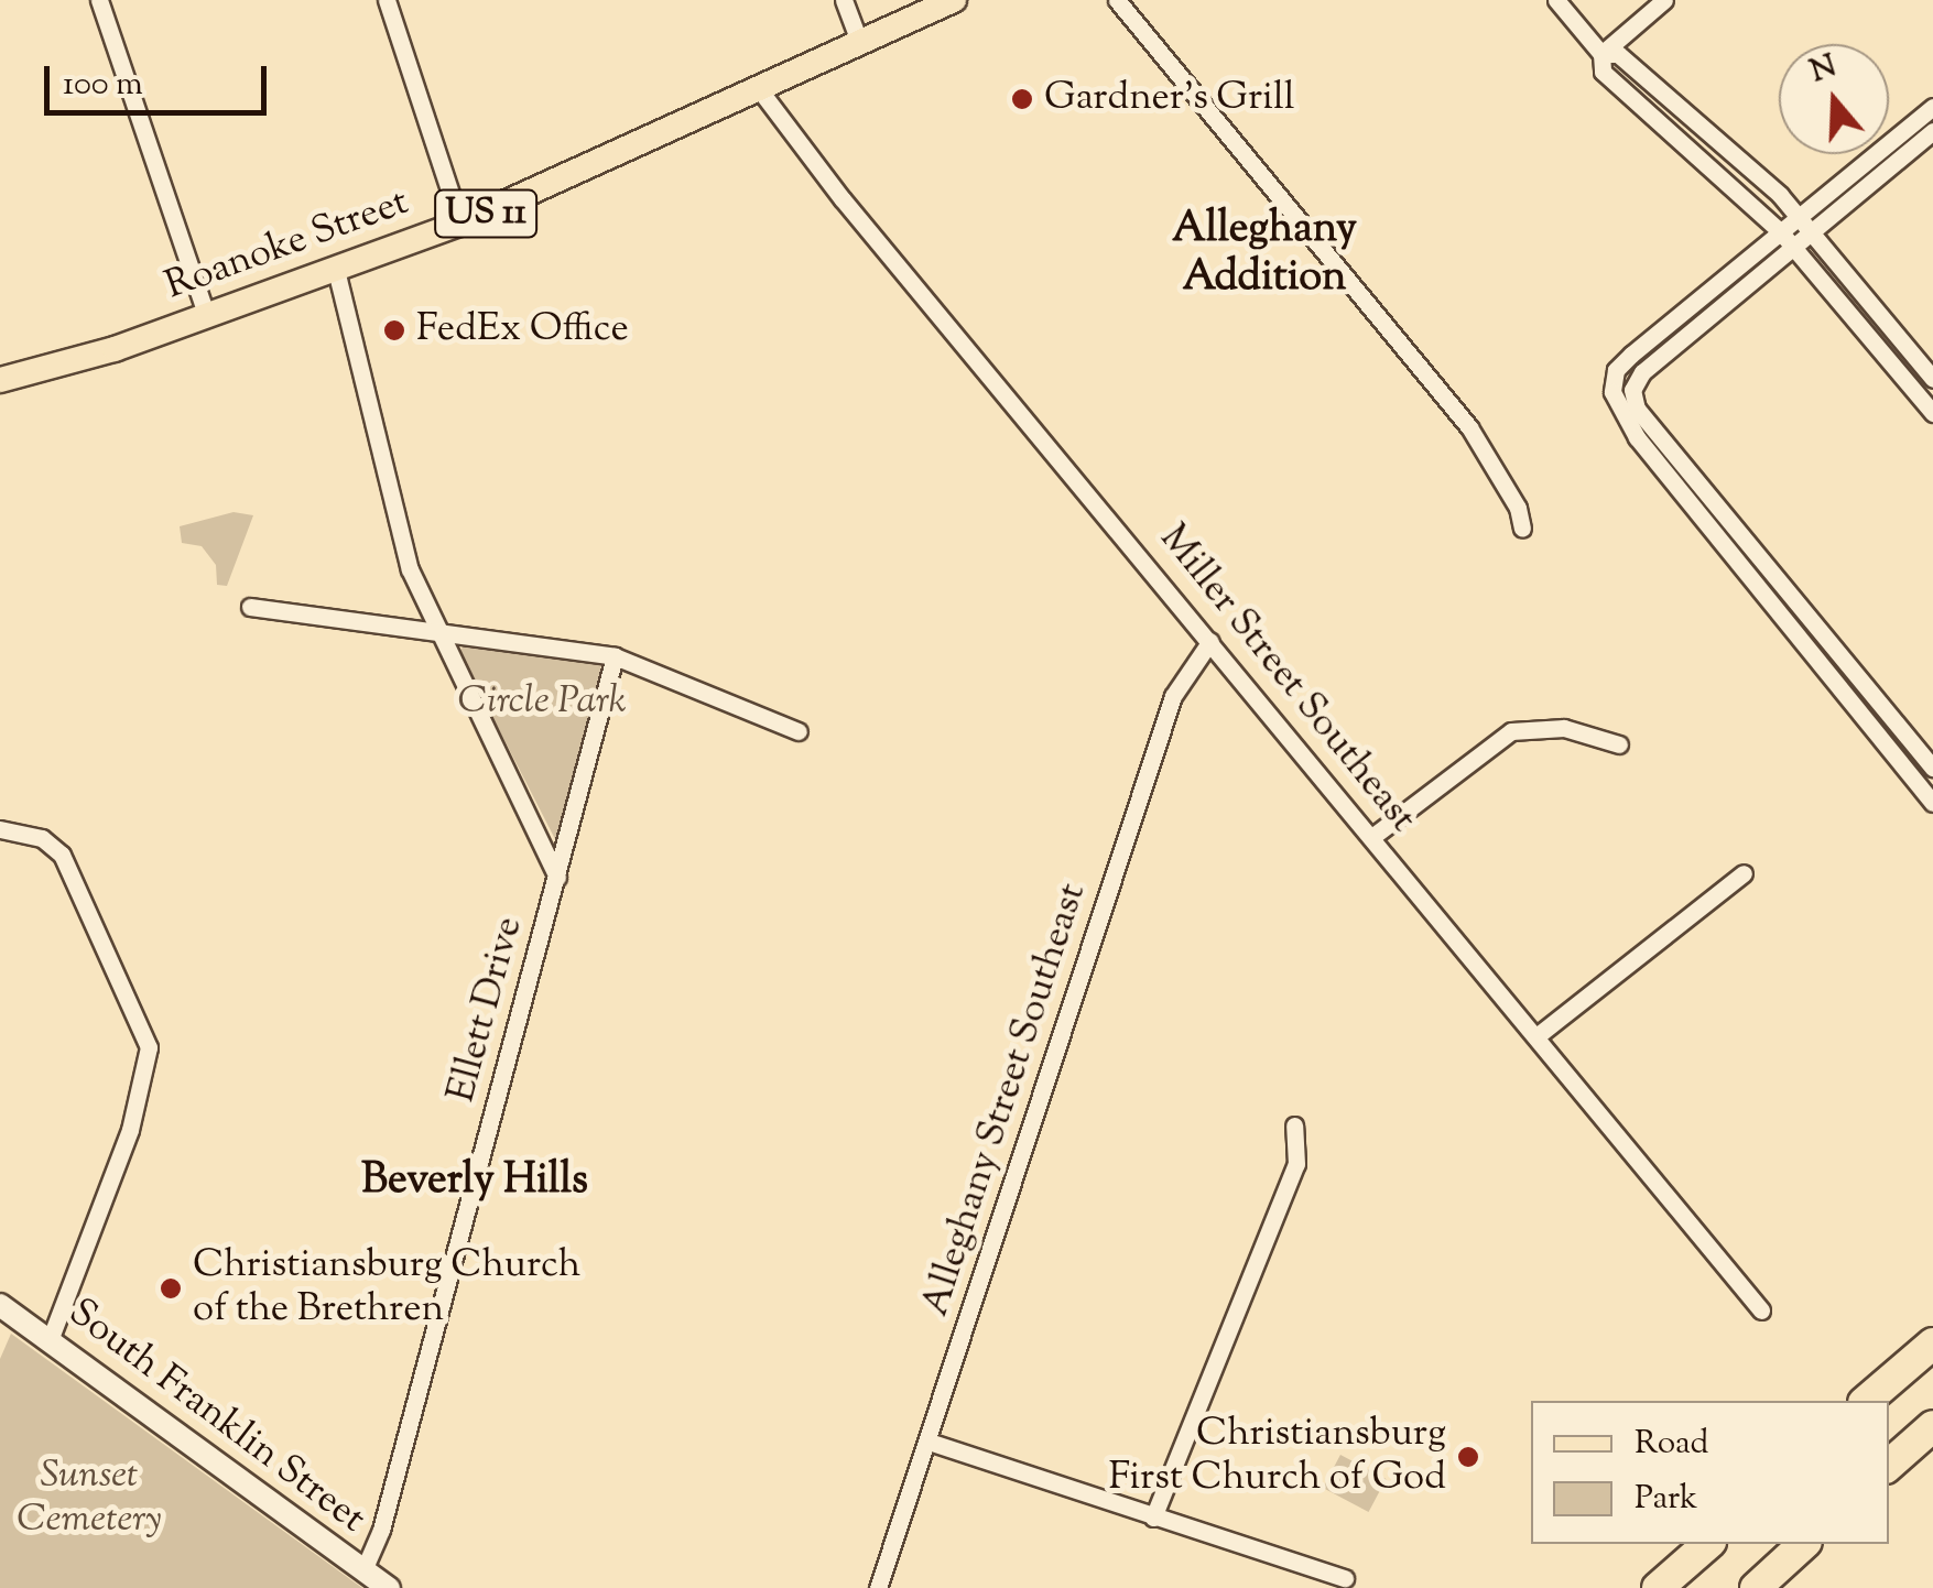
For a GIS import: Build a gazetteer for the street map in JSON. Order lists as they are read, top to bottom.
{
  "streets": {
    "main road": ["US 11", "Roanoke Street", "South Franklin Street"],
    "street": ["Miller Street Southeast", "Ellett Drive", "Alleghany Street Southeast"]
  },
  "crossings": [
    ["Roanoke Street", "Miller Street Southeast"],
    ["Miller Street Southeast", "Alleghany Street Southeast"],
    ["Ellett Drive", "South Franklin Street"]
  ],
  "districts": ["Alleghany Addition", "Beverly Hills"],
  "parks": ["Circle Park", "Sunset Cemetery"],
  "places": [
    "Gardner’s Grill",
    "FedEx Office",
    "Christiansburg Church of the Brethren",
    "Christiansburg First Church of God"
  ],
  "legend": ["Road", "Park"],
  "scale_bar": "100 m",
  "north": "top"
}
